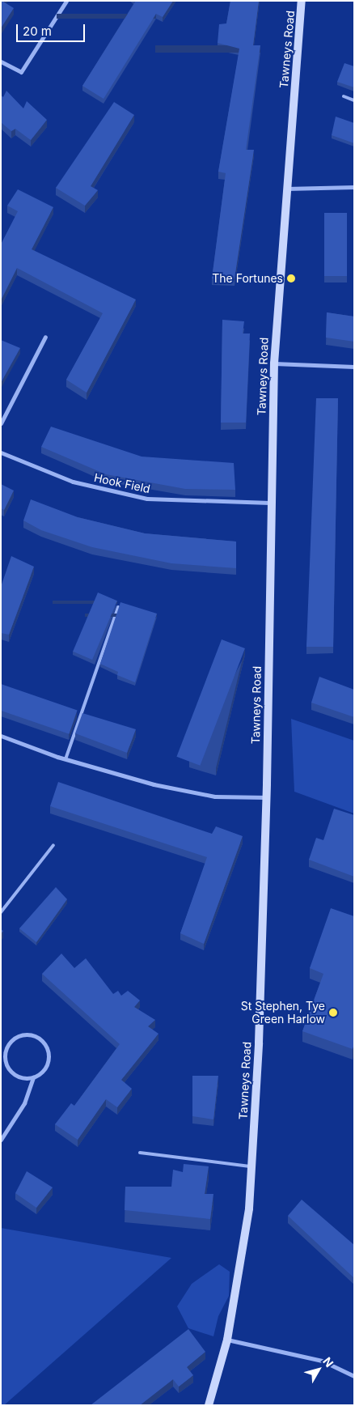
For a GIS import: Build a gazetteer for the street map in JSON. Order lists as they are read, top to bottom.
{
  "streets": {
    "street": ["Tawneys Road", "Hook Field"]
  },
  "crossings": [
    ["Tawneys Road", "Hook Field"]
  ],
  "places": ["The Fortunes", "St Stephen, Tye Green Harlow"],
  "scale_bar": "20 m",
  "north": "top right"
}
